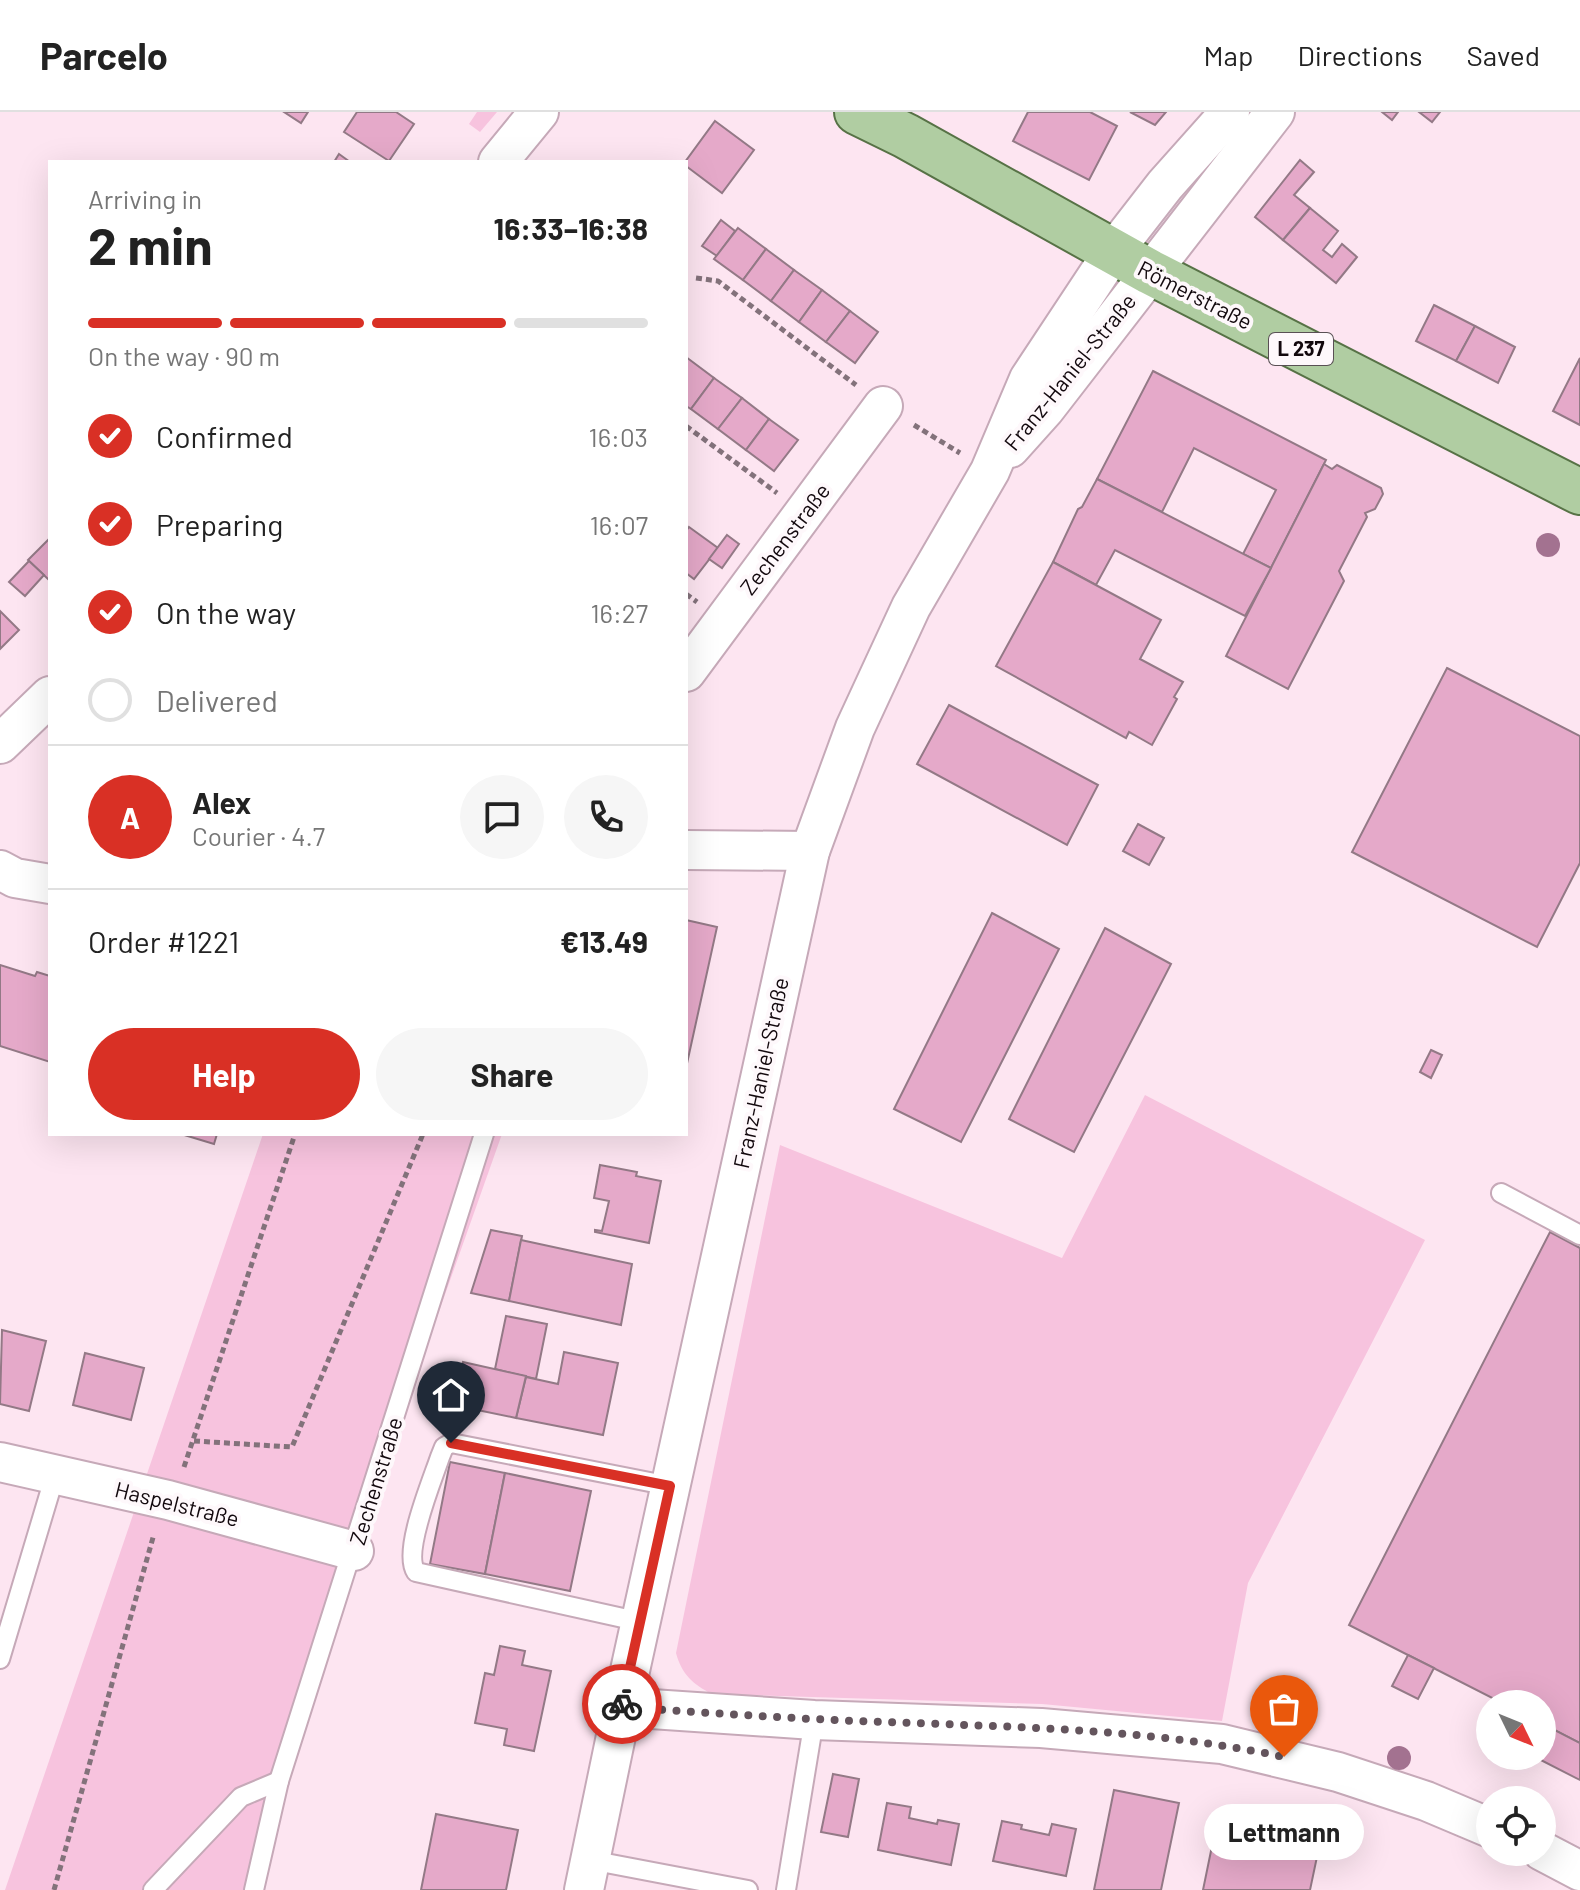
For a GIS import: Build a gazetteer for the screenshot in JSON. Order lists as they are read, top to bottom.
{
  "streets": {
    "main road": ["Römerstraße", "L 237"],
    "street": ["Franz-Haniel-Straße", "Zechenstraße", "Haspelstraße"]
  },
  "crossings": [
    ["Römerstraße", "Franz-Haniel-Straße"],
    ["Zechenstraße", "Haspelstraße"]
  ],
  "places": ["Lettmann"],
  "north": "bottom right",
  "page": {
    "header": "Parcelo",
    "nav": ["Map", "Directions", "Saved"],
    "heading": ["2 min", "Arriving in", "16:33–16:38"],
    "panel": [
      "Alex",
      "Courier · 4.7",
      "Order #1221",
      "€13.49"
    ],
    "bar": "On the way · 90 m",
    "list": [
      ["Confirmed", "16:03"],
      ["Preparing", "16:07"],
      ["On the way", "16:27"],
      "Delivered"
    ],
    "round": "A",
    "buttons": ["Help", "Share"],
    "bubble": "Lettmann"
  }
}
